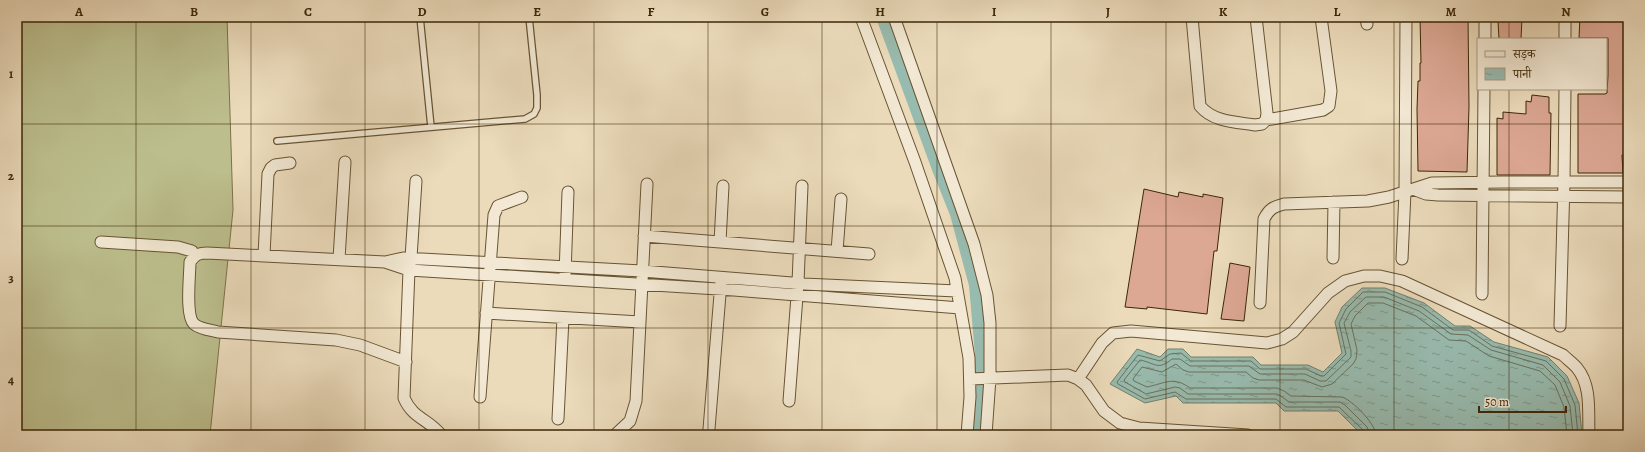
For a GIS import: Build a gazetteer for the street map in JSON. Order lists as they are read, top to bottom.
{
  "legend": ["सड़क", "पानी"],
  "scale_bar": "50 m",
  "grid": {
    "columns": [
      "A",
      "B",
      "C",
      "D",
      "E",
      "F",
      "G",
      "H",
      "I",
      "J",
      "K",
      "L",
      "M",
      "N"
    ],
    "rows": [
      "1",
      "2",
      "3",
      "4"
    ]
  }
}
